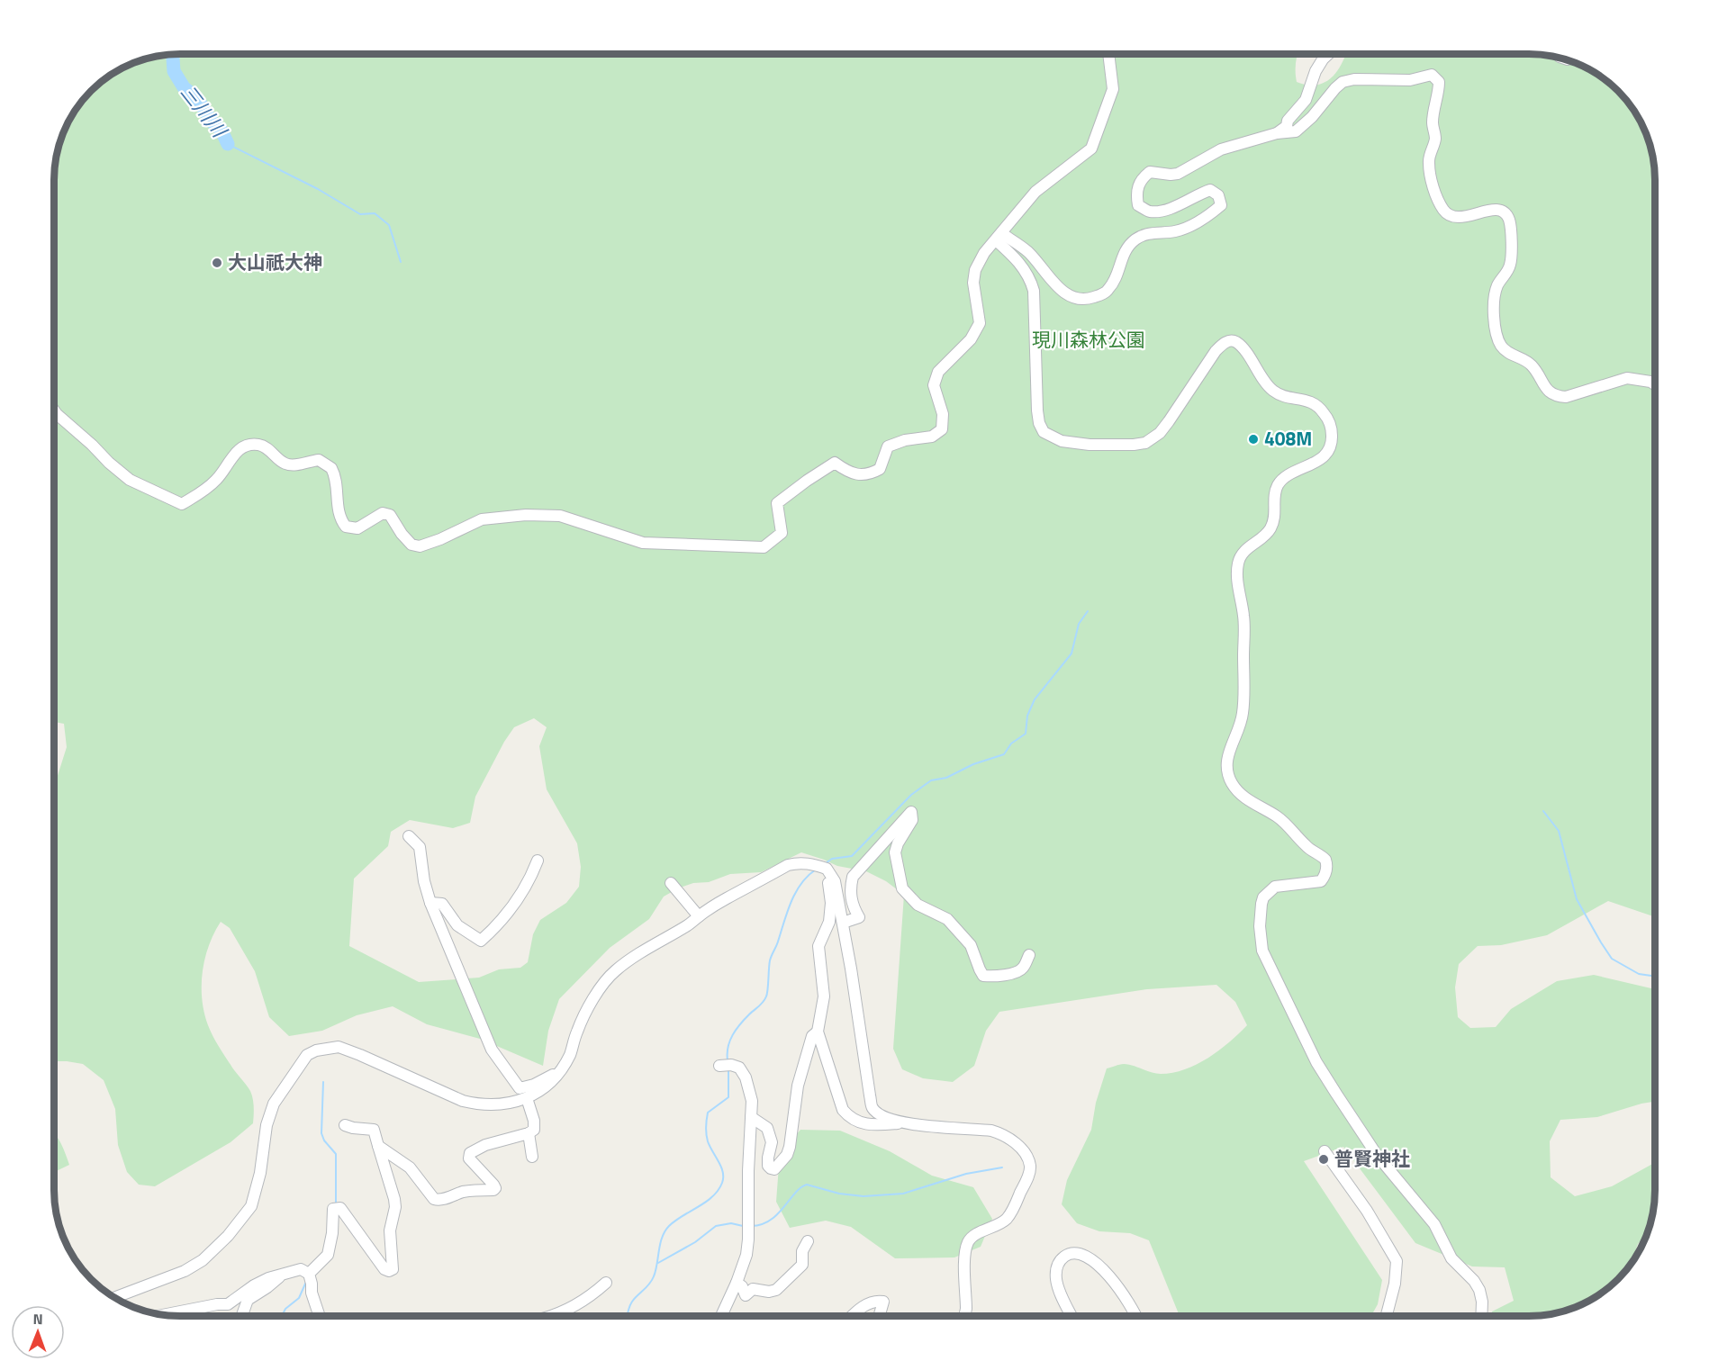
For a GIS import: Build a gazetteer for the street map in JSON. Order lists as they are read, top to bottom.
{
  "water": ["三川川"],
  "parks": ["現川森林公園"],
  "places": ["大山祇大神", "408M", "普賢神社"],
  "north": "top"
}
